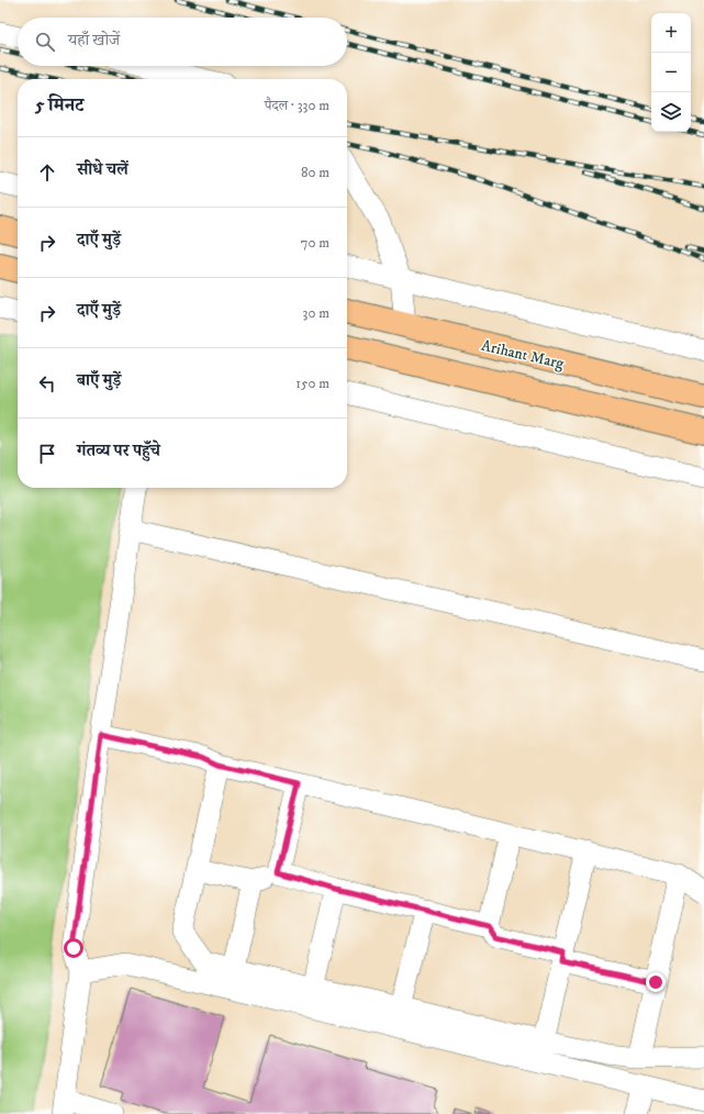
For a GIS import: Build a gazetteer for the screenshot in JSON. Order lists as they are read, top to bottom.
{
  "streets": {
    "main road": ["Arihant Marg"]
  },
  "page": {
    "map_buttons": ["+", "−"],
    "search": "यहाँ खोजें",
    "heading": ["5 मिनट", "पैदल · 330 m"],
    "list": [
      ["सीधे चलें", "80 m"],
      ["दाएँ मुड़ें", "70 m"],
      ["दाएँ मुड़ें", "30 m"],
      ["बाएँ मुड़ें", "150 m"],
      "गंतव्य पर पहुँचे"
    ]
  }
}
